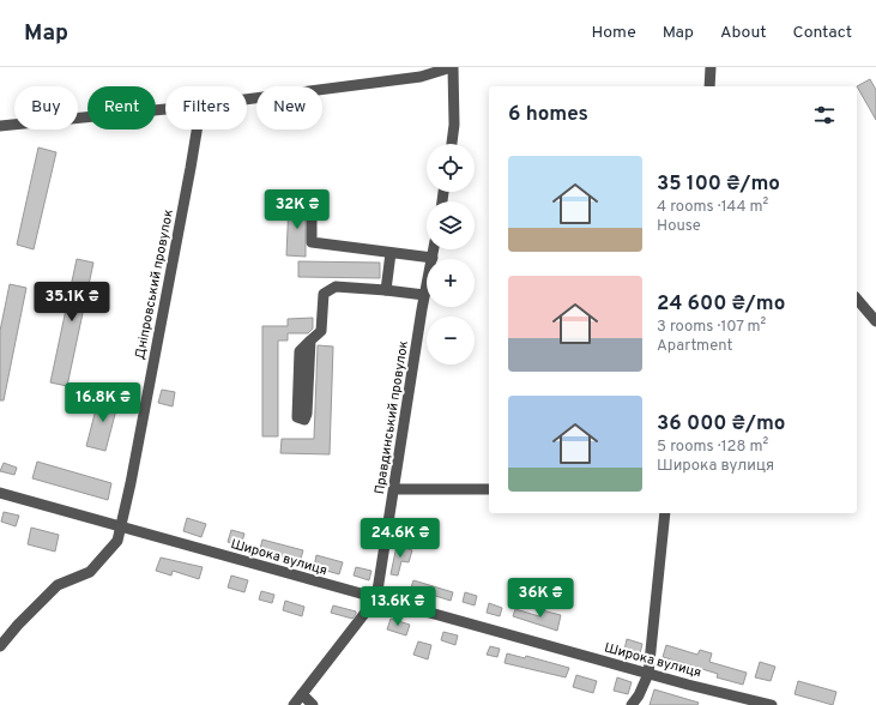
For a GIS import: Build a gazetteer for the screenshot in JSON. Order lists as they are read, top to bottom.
{
  "streets": {
    "street": ["Дніпровський провулок", "Правдинський провулок", "Широка вулиця"]
  },
  "crossings": [
    ["Дніпровський провулок", "Широка вулиця"],
    ["Правдинський провулок", "Широка вулиця"]
  ],
  "page": {
    "header": "Map",
    "nav": [
      "Home",
      "Map",
      "About",
      "Contact"
    ],
    "chip": [
      "Buy",
      "Rent",
      "Filters",
      "New"
    ],
    "heading": "6 homes",
    "map_buttons": ["+", "−"],
    "list": [
      {
        "name": "35 100 ₴/mo",
        "note": "4 rooms · 144 m² · House"
      },
      {
        "name": "24 600 ₴/mo",
        "note": "3 rooms · 107 m² · Apartment"
      },
      {
        "name": "36 000 ₴/mo",
        "note": "5 rooms · 128 m² · Широка вулиця"
      }
    ],
    "price": [
      "32K ₴",
      "35.1K ₴",
      "16.8K ₴",
      "24.6K ₴",
      "36K ₴",
      "13.6K ₴"
    ]
  }
}
